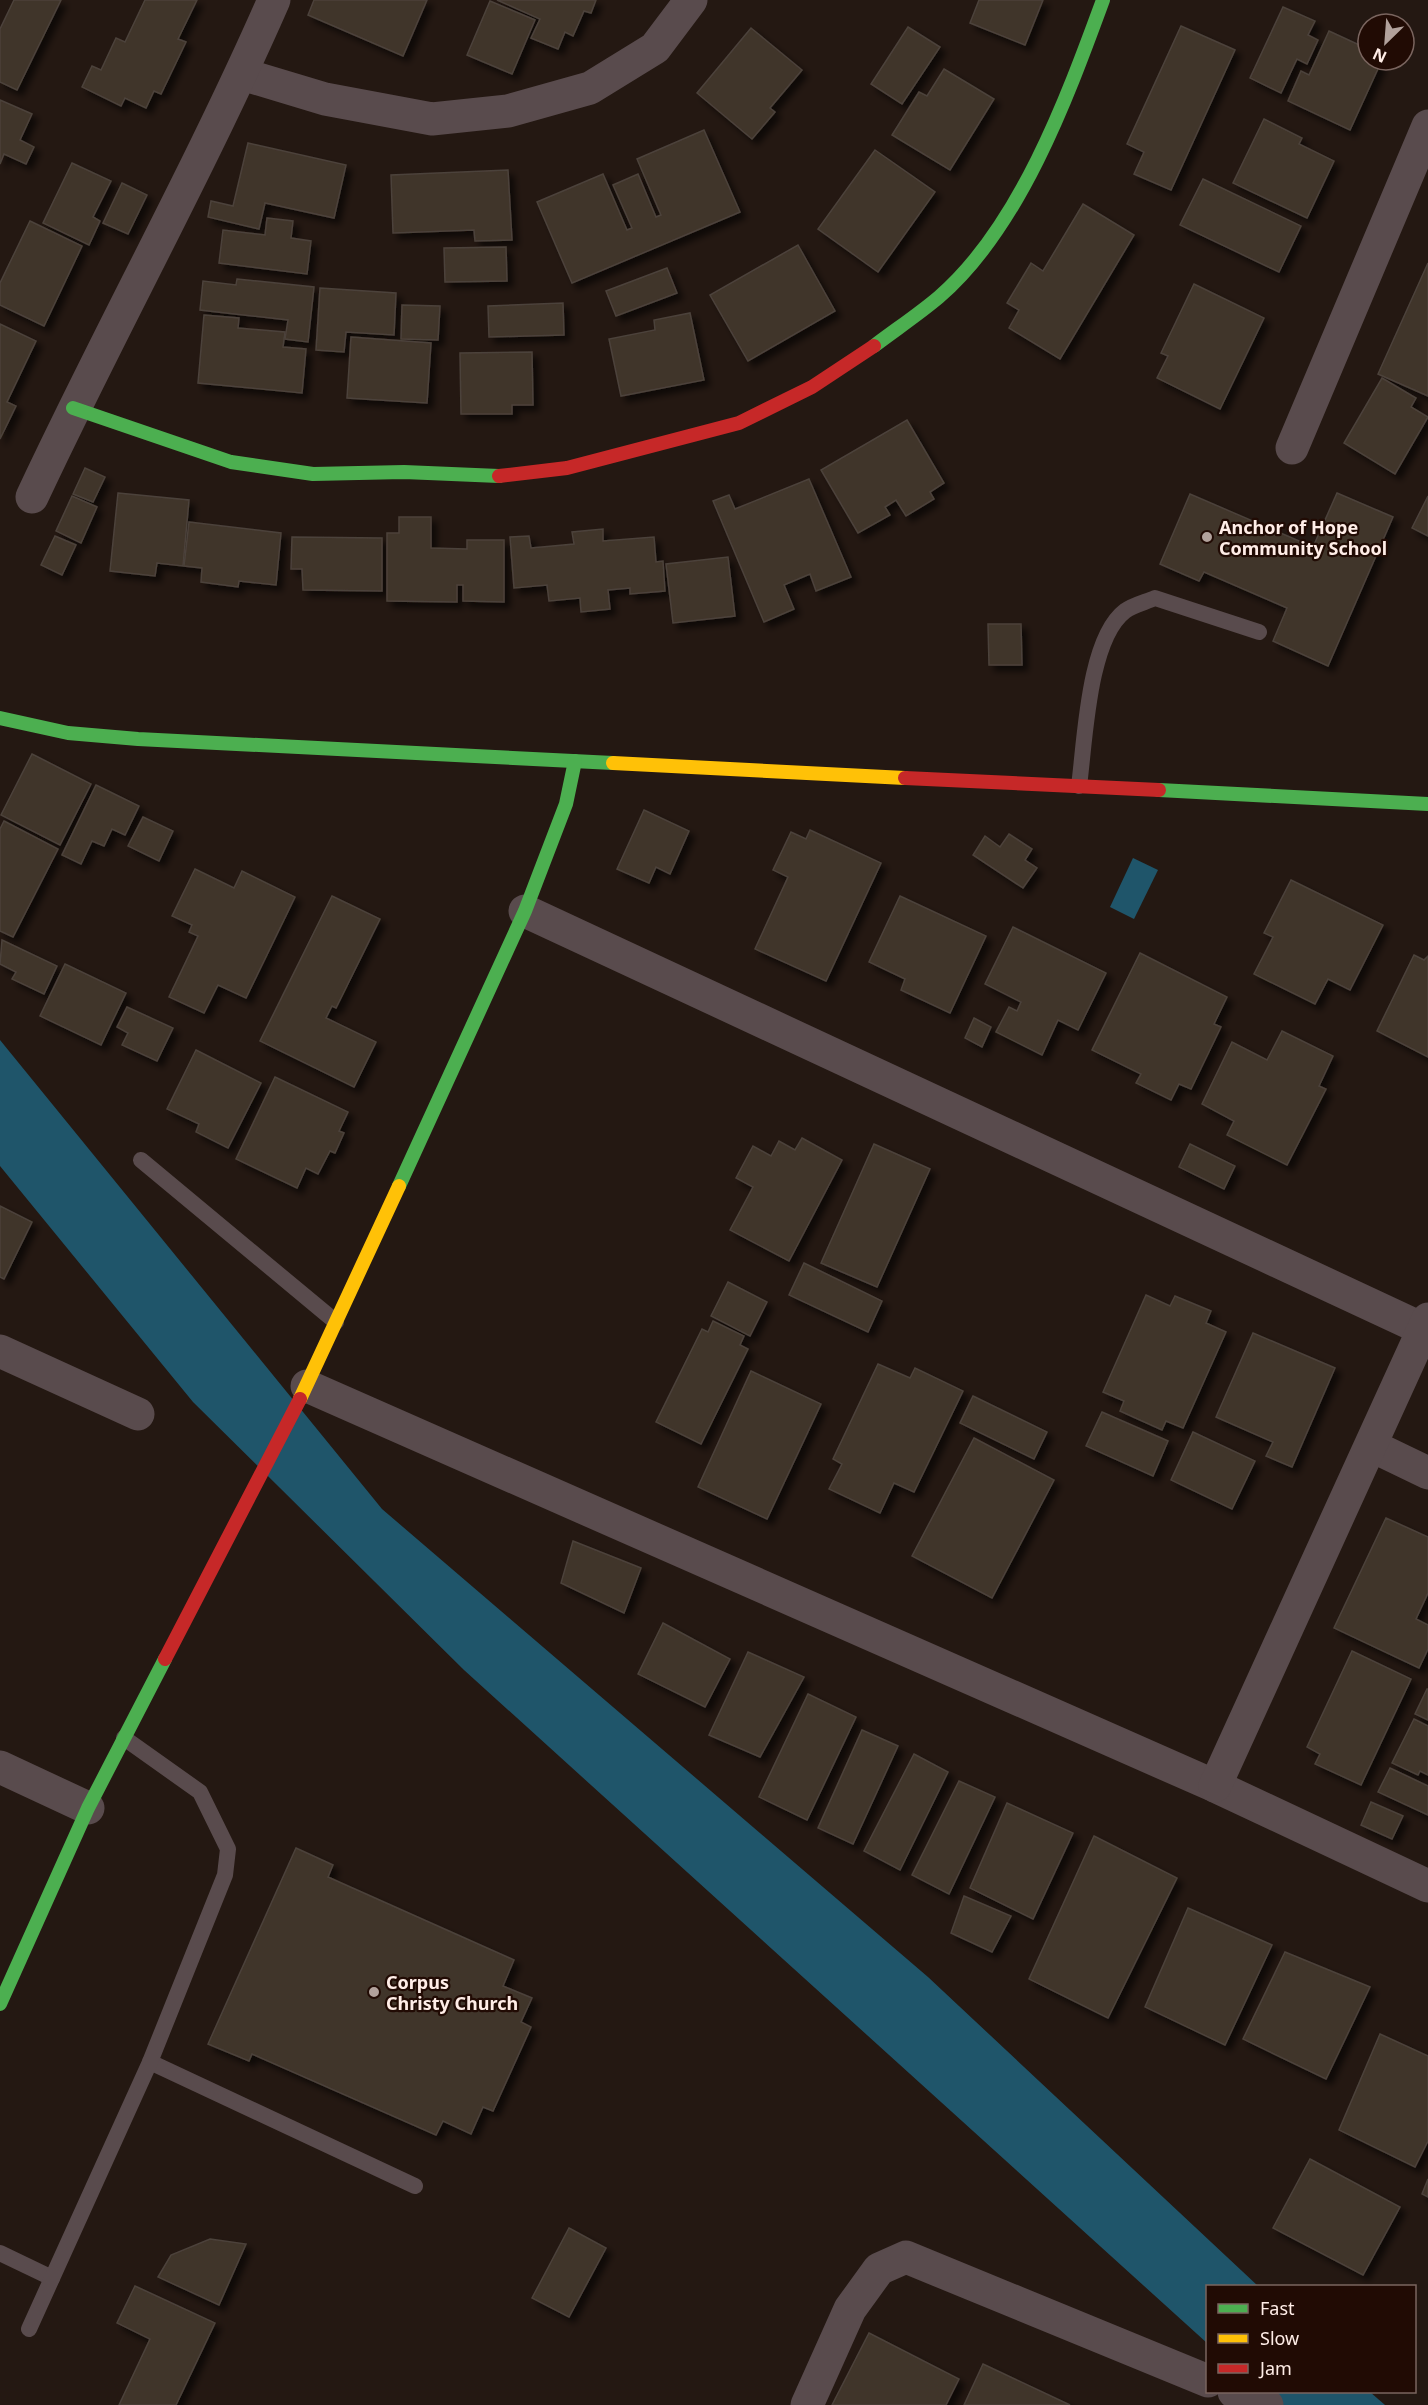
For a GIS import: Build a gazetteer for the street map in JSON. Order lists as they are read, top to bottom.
{
  "places": ["Anchor of Hope Community School", "Corpus Christy Church"],
  "legend": ["Fast", "Slow", "Jam"],
  "north": "bottom left"
}
